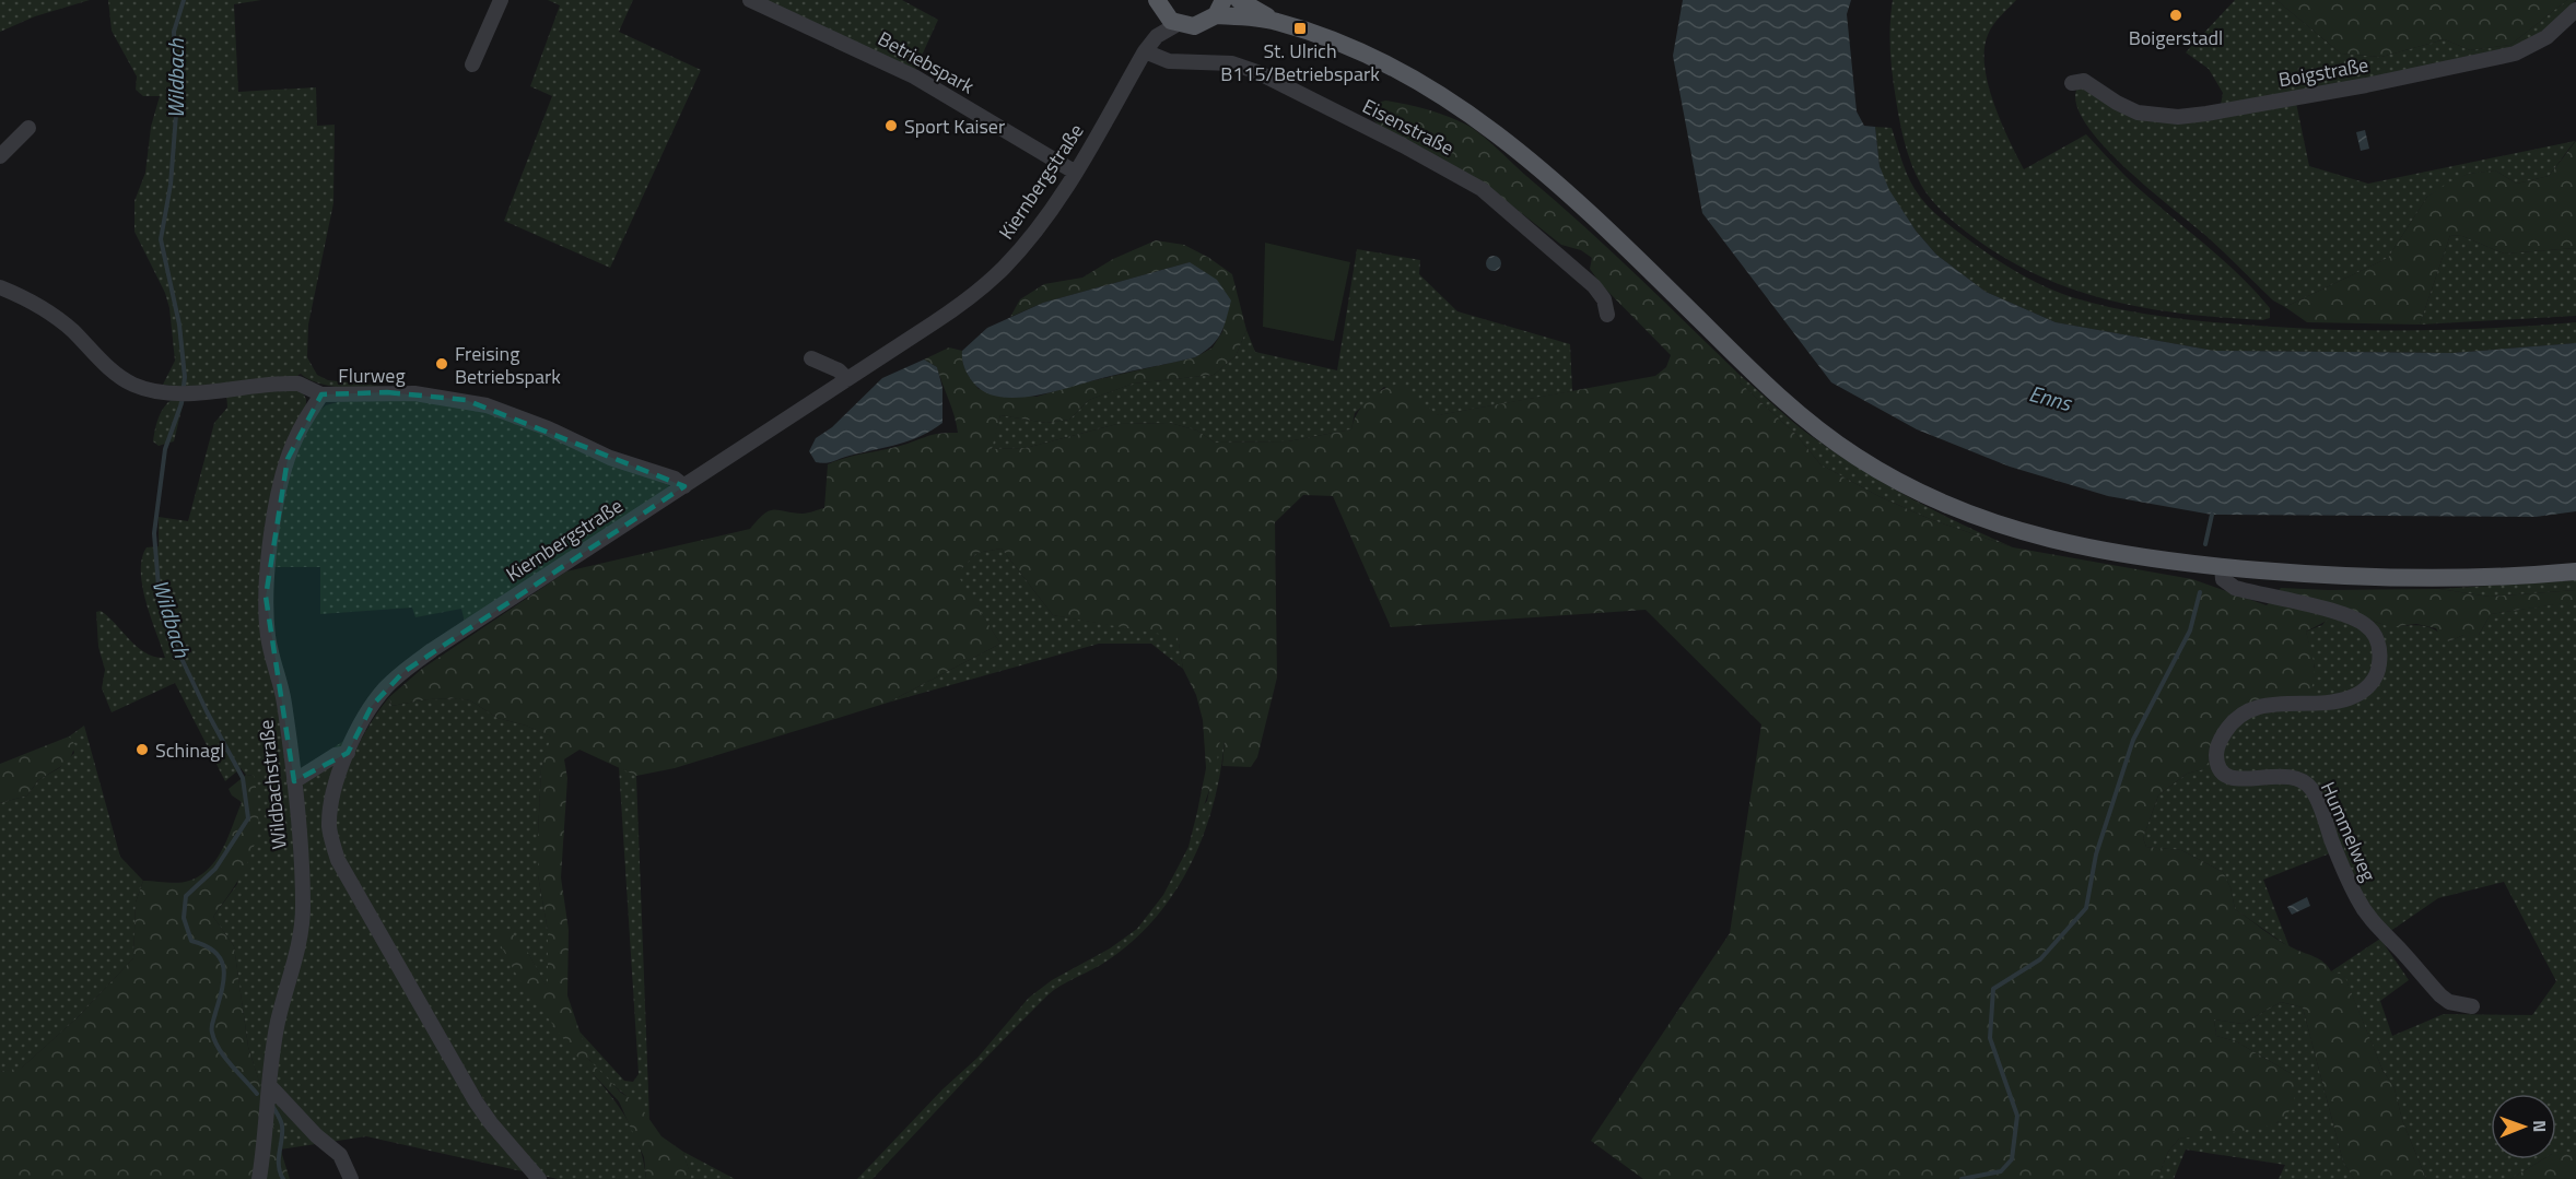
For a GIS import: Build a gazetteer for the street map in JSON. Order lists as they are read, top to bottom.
{
  "streets": {
    "street": [
      "Betriebspark",
      "Boigstraße",
      "Eisenstraße",
      "Kiernbergstraße",
      "Flurweg",
      "Wildbachstraße",
      "Hummelweg"
    ]
  },
  "crossings": [
    ["Betriebspark", "Kiernbergstraße"],
    ["Eisenstraße", "Kiernbergstraße"],
    ["Kiernbergstraße", "Flurweg"],
    ["Flurweg", "Wildbachstraße"]
  ],
  "water": ["Wildbach", "Enns"],
  "places": {
    "other": [
      "Boigerstadl",
      "Sport Kaiser",
      "Freising Betriebspark",
      "Schinagl"
    ],
    "transit": ["St. Ulrich B115/Betriebspark"]
  },
  "north": "right"
}
